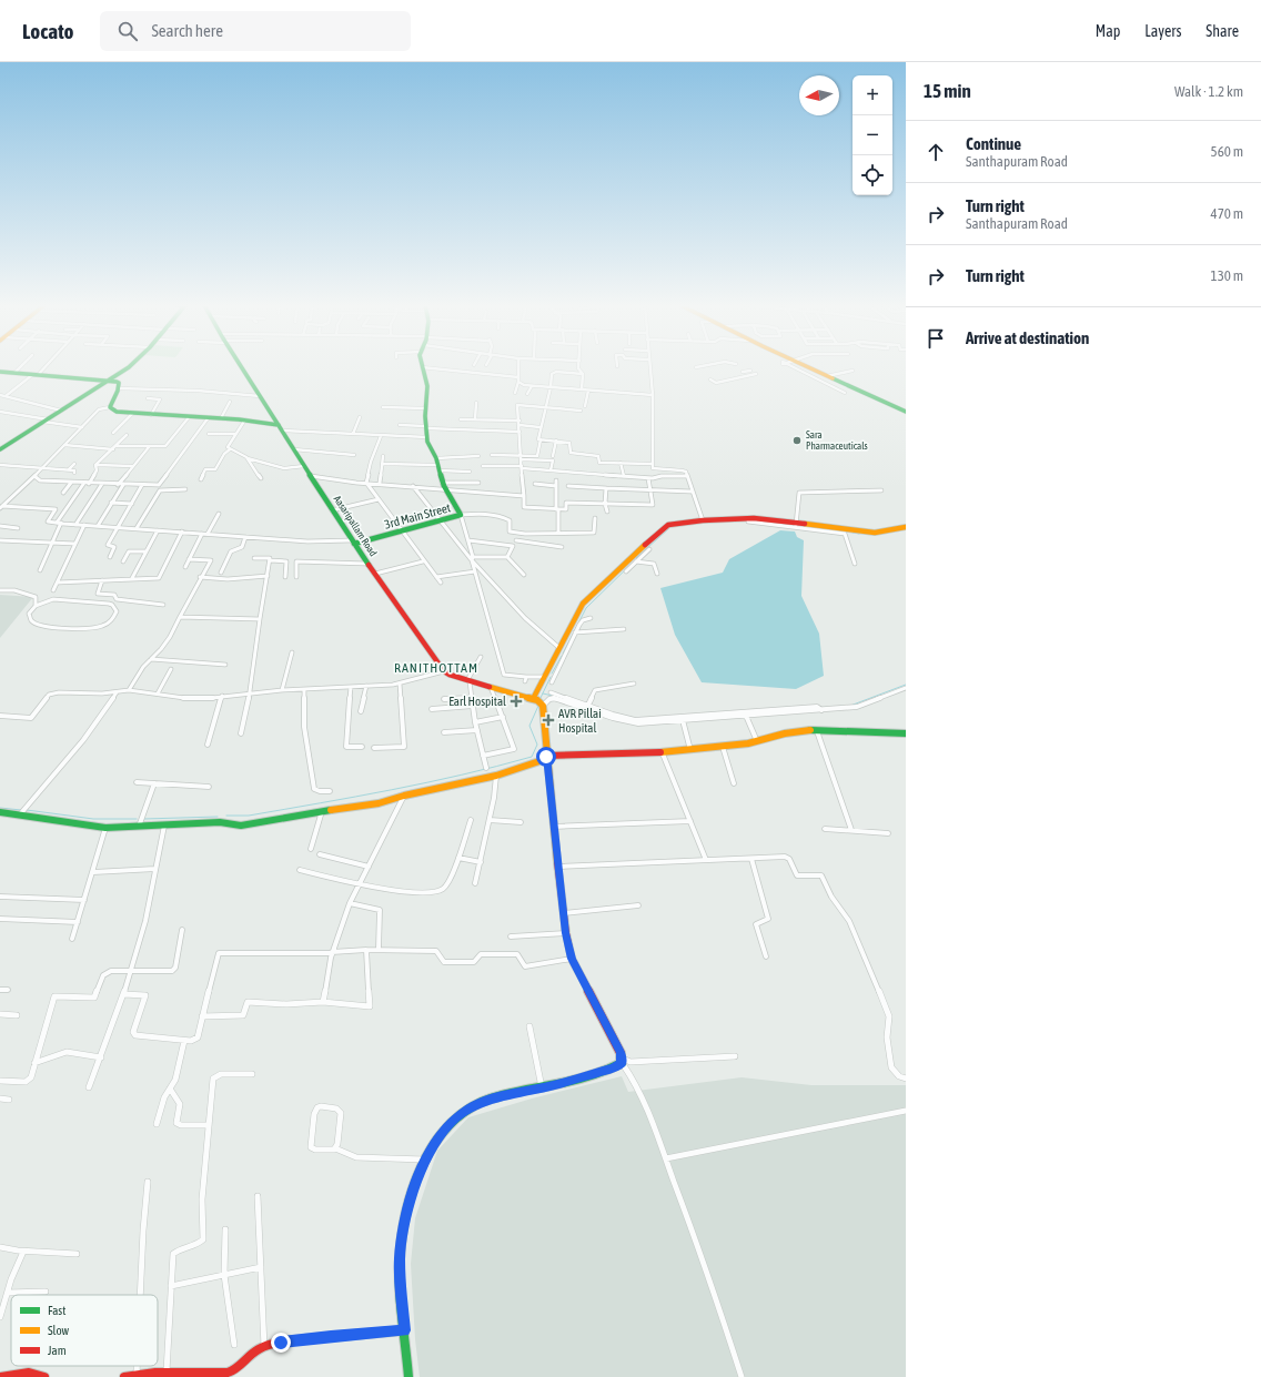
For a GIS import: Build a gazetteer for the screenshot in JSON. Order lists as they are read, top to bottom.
{
  "streets": {
    "main road": ["3rd Main Street", "Aasaripallam Road"]
  },
  "crossings": [
    ["3rd Main Street", "Aasaripallam Road"]
  ],
  "districts": ["RANITHOTTAM"],
  "places": {
    "other": ["Sara Pharmaceuticals"],
    "health": ["Earl Hospital", "AVR Pillai Hospital"]
  },
  "legend": ["Fast", "Slow", "Jam"],
  "north": "left",
  "page": {
    "header": "Locato",
    "search": "Search here",
    "nav": ["Map", "Layers", "Share"],
    "heading": ["15 min", "Walk · 1.2 km"],
    "map_buttons": ["+", "−"],
    "list": [
      ["Continue", "Santhapuram Road", "560 m"],
      ["Turn right", "Santhapuram Road", "470 m"],
      ["Turn right", "130 m"],
      "Arrive at destination"
    ]
  }
}
